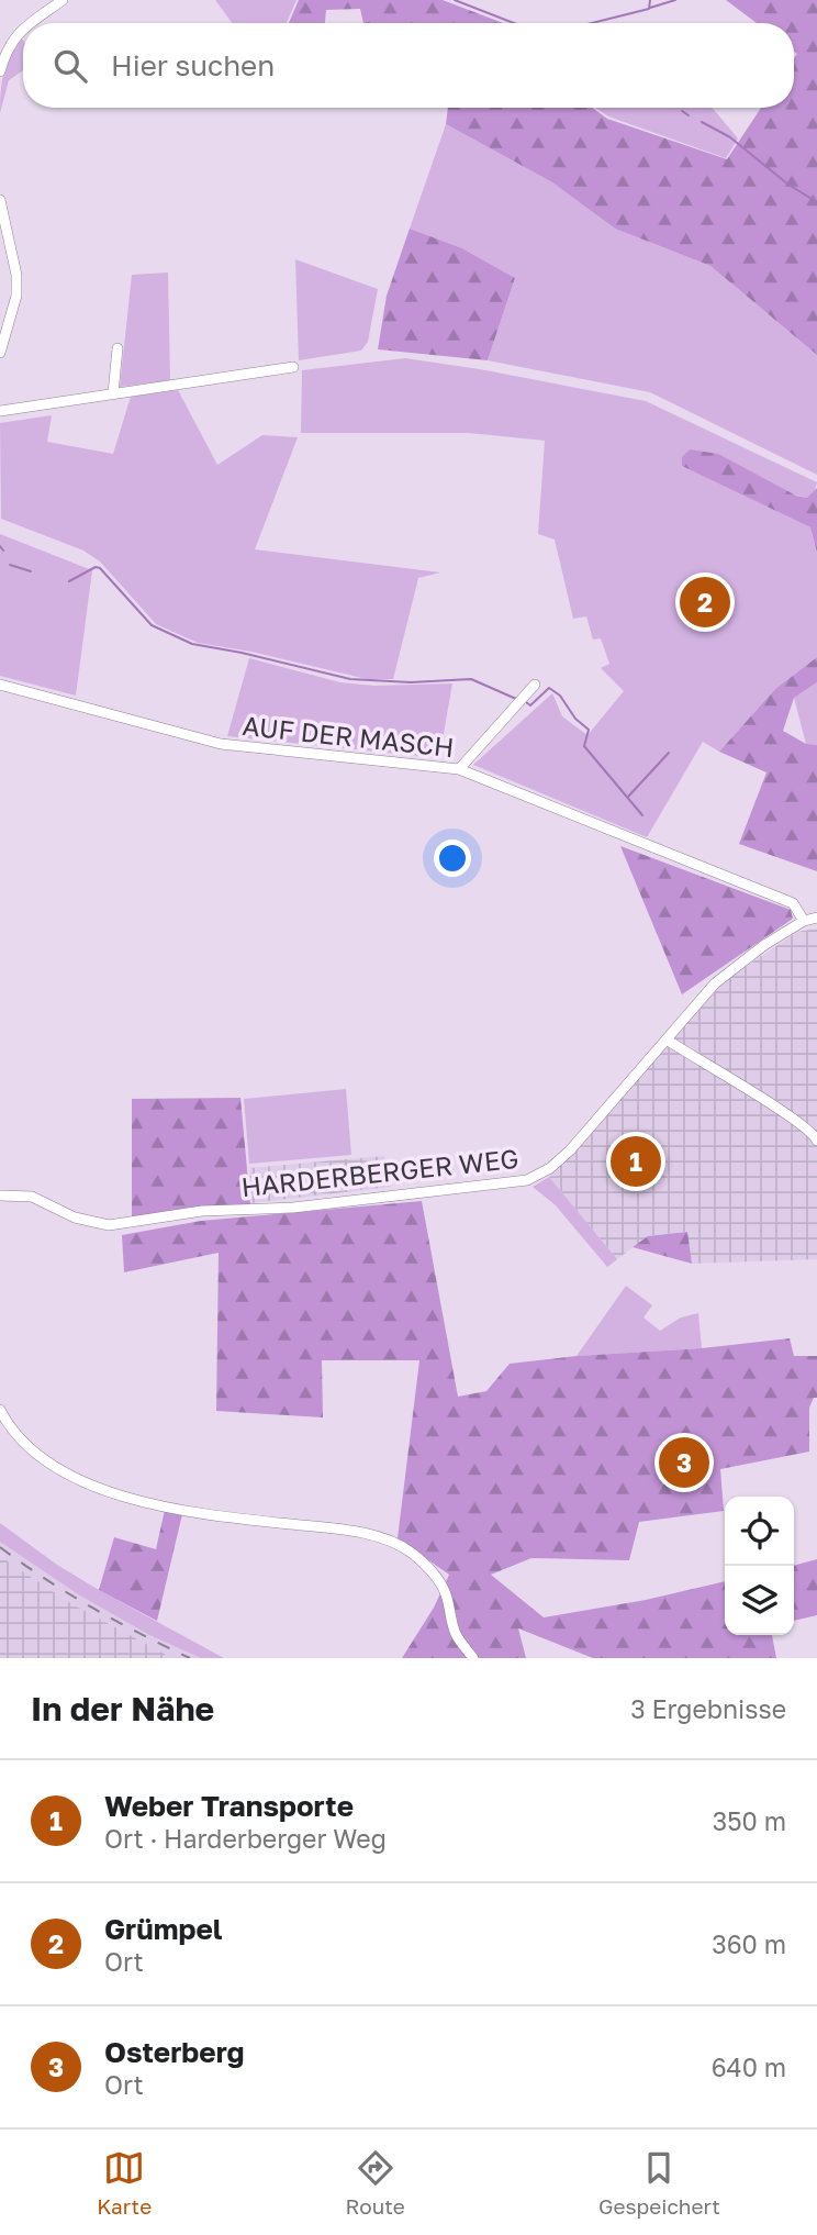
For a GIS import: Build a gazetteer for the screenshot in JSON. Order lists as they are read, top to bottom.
{
  "streets": {
    "street": ["AUF DER MASCH", "HARDERBERGER WEG"]
  },
  "crossings": [
    ["AUF DER MASCH", "HARDERBERGER WEG"]
  ],
  "page": {
    "search": "Hier suchen",
    "pins": ["2", "1", "3"],
    "heading": ["In der Nähe", "3 Ergebnisse"],
    "list": [
      {
        "mark": "1",
        "name": "Weber Transporte",
        "note": "Ort · Harderberger Weg",
        "value": "350 m"
      },
      {
        "mark": "2",
        "name": "Grümpel",
        "note": "Ort",
        "value": "360 m"
      },
      {
        "mark": "3",
        "name": "Osterberg",
        "note": "Ort",
        "value": "640 m"
      }
    ],
    "nav": ["Karte", "Route", "Gespeichert"]
  }
}
